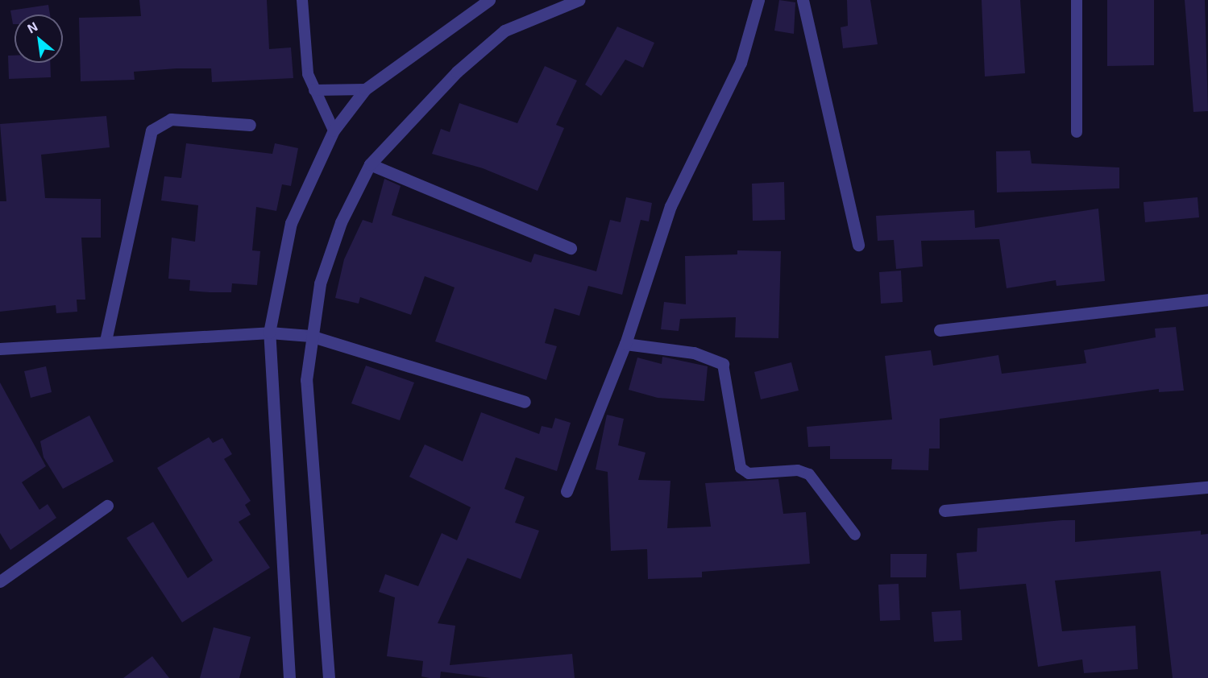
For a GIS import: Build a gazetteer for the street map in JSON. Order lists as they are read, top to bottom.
{
  "north": "top left"
}
